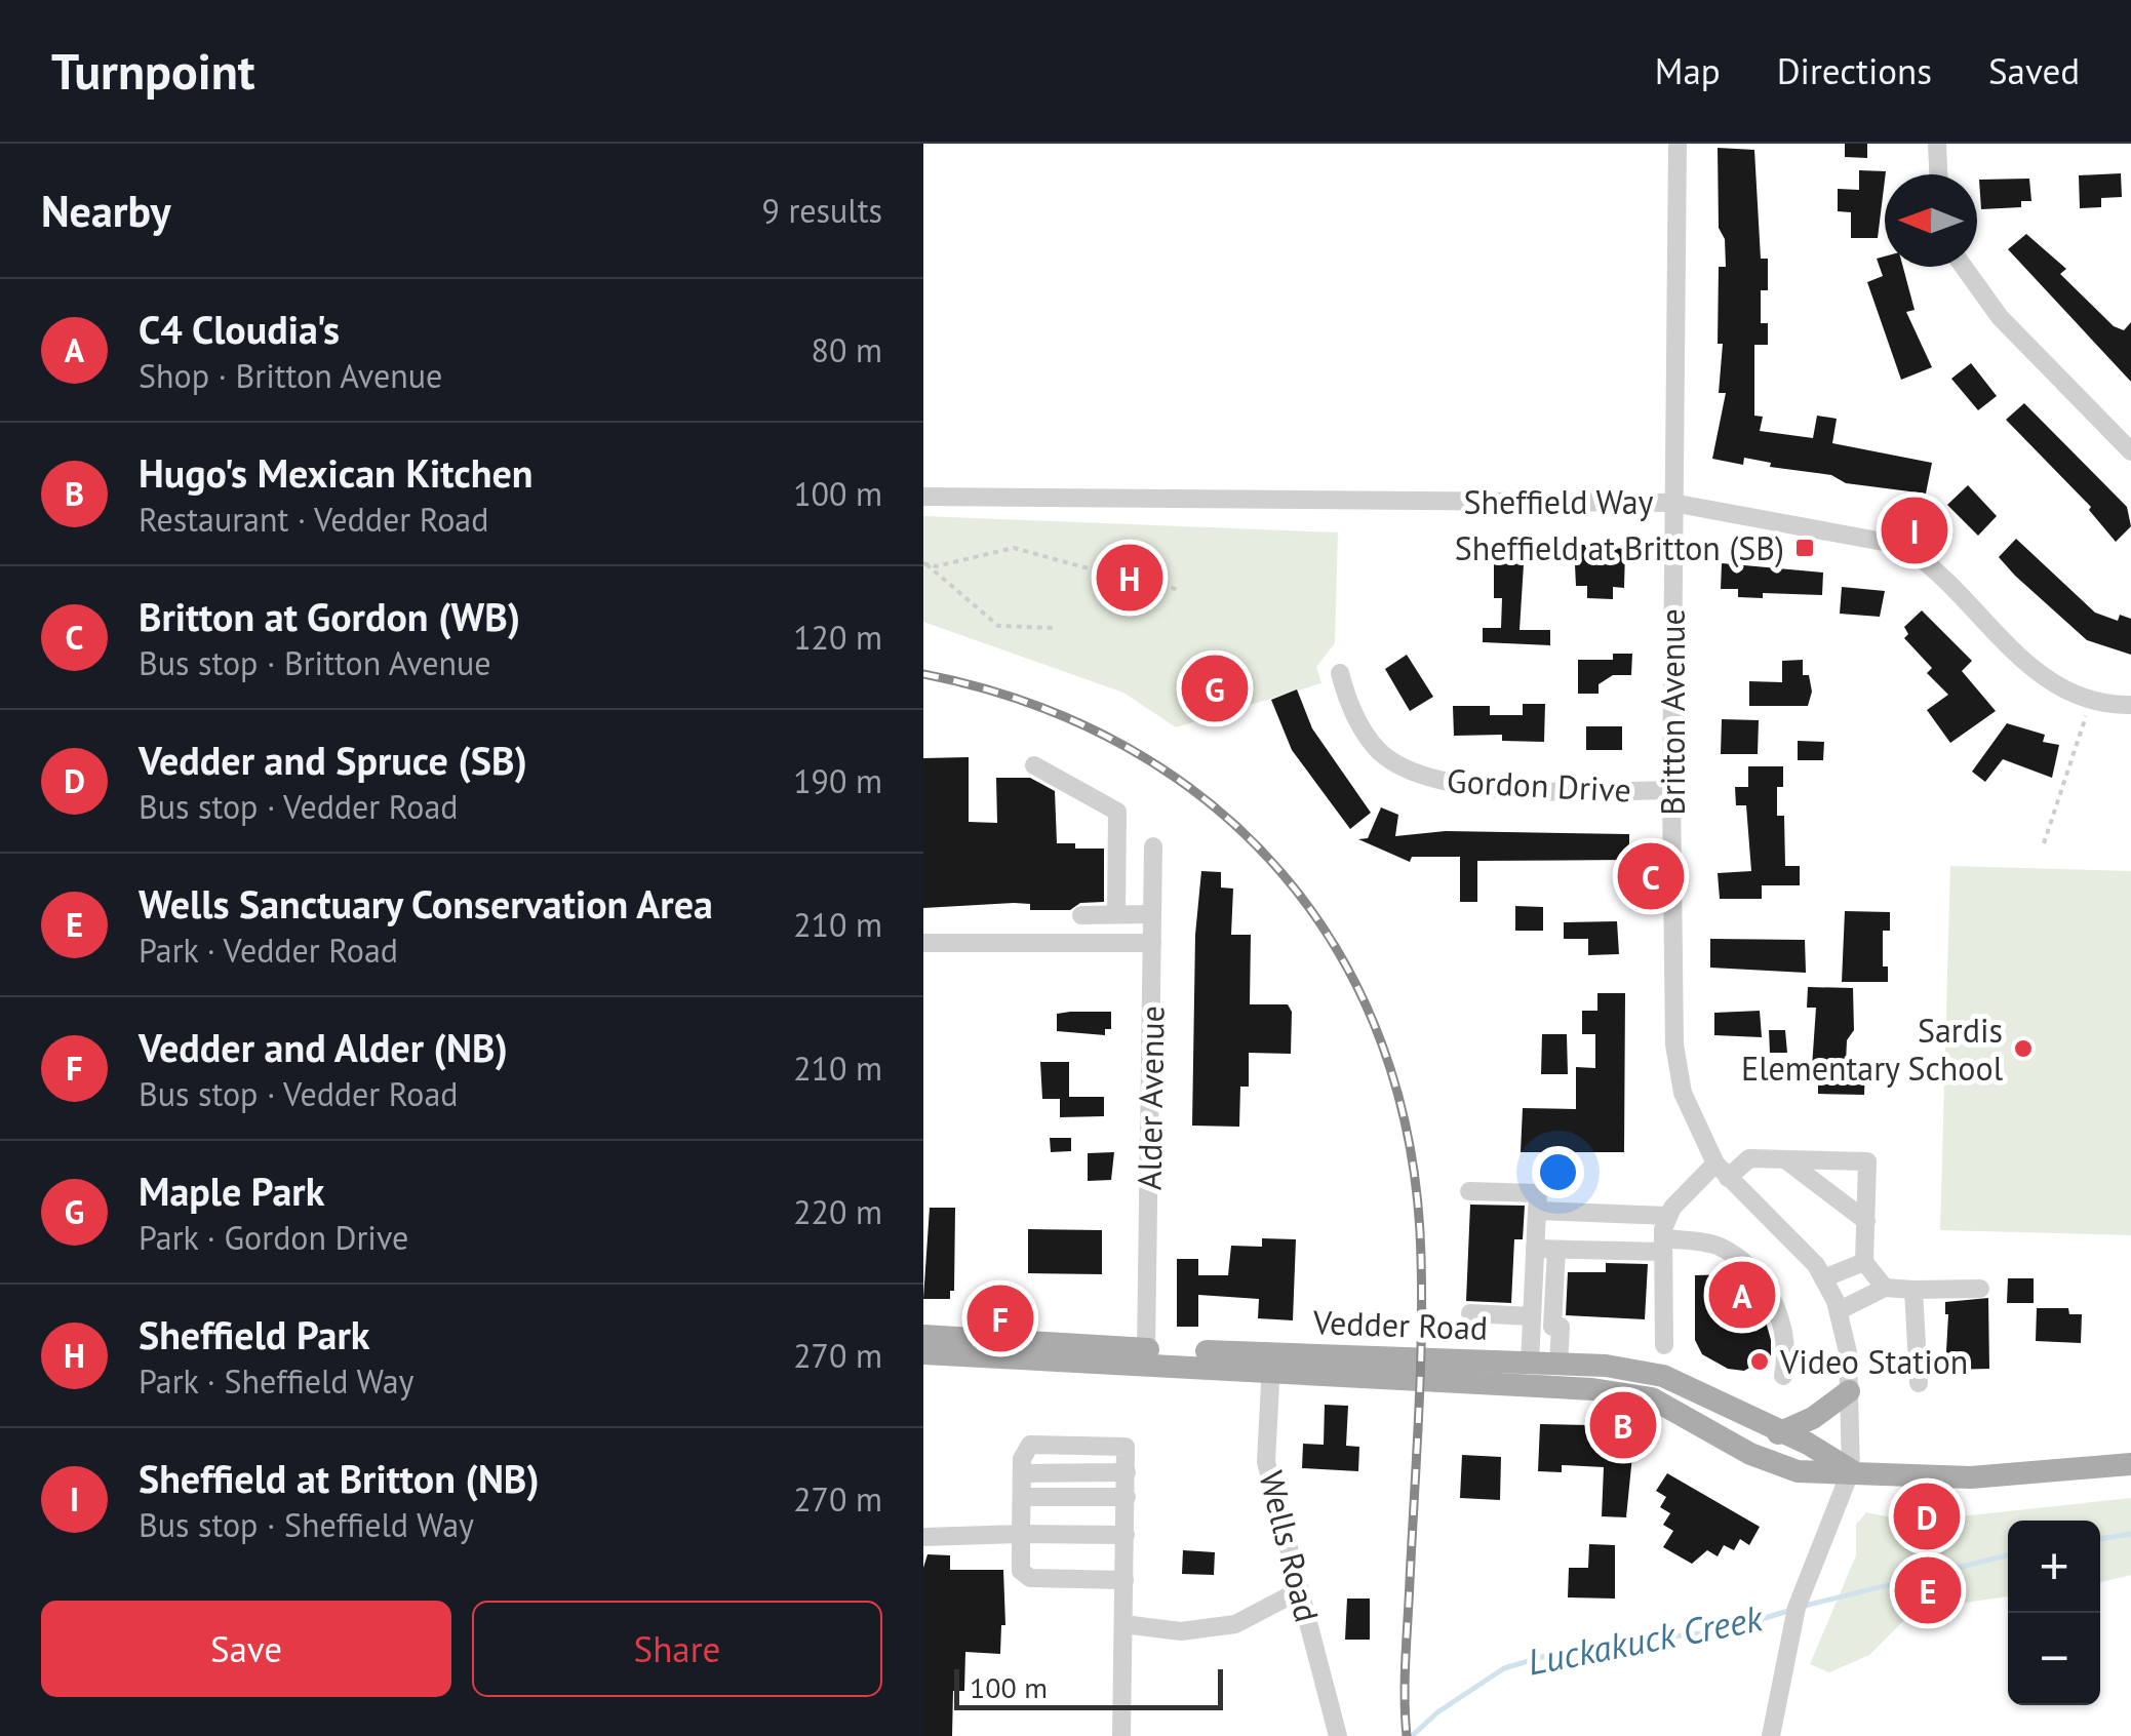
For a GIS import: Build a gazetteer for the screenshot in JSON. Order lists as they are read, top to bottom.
{
  "streets": {
    "main road": ["Vedder Road"],
    "street": [
      "Sheffield Way",
      "Britton Avenue",
      "Gordon Drive",
      "Alder Avenue",
      "Wells Road"
    ]
  },
  "crossings": [
    ["Sheffield Way", "Britton Avenue"],
    ["Britton Avenue", "Gordon Drive"],
    ["Britton Avenue", "Vedder Road"],
    ["Alder Avenue", "Vedder Road"],
    ["Vedder Road", "Wells Road"]
  ],
  "water": ["Luckakuck Creek"],
  "places": {
    "transit": ["Sheffield at Britton (SB)"],
    "other": ["Sardis Elementary School", "Video Station"]
  },
  "scale_bar": "100 m",
  "north": "left",
  "page": {
    "header": "Turnpoint",
    "nav": ["Map", "Directions", "Saved"],
    "heading": ["Nearby", "9 results"],
    "list": [
      {
        "mark": "A",
        "name": "C4 Cloudia's",
        "note": "Shop · Britton Avenue",
        "value": "80 m"
      },
      {
        "mark": "B",
        "name": "Hugo's Mexican Kitchen",
        "note": "Restaurant · Vedder Road",
        "value": "100 m"
      },
      {
        "mark": "C",
        "name": "Britton at Gordon (WB)",
        "note": "Bus stop · Britton Avenue",
        "value": "120 m"
      },
      {
        "mark": "D",
        "name": "Vedder and Spruce (SB)",
        "note": "Bus stop · Vedder Road",
        "value": "190 m"
      },
      {
        "mark": "E",
        "name": "Wells Sanctuary Conservation Area",
        "note": "Park · Vedder Road",
        "value": "210 m"
      },
      {
        "mark": "F",
        "name": "Vedder and Alder (NB)",
        "note": "Bus stop · Vedder Road",
        "value": "210 m"
      },
      {
        "mark": "G",
        "name": "Maple Park",
        "note": "Park · Gordon Drive",
        "value": "220 m"
      },
      {
        "mark": "H",
        "name": "Sheffield Park",
        "note": "Park · Sheffield Way",
        "value": "270 m"
      },
      {
        "mark": "I",
        "name": "Sheffield at Britton (NB)",
        "note": "Bus stop · Sheffield Way",
        "value": "270 m"
      }
    ],
    "pins": [
      "I",
      "H",
      "G",
      "C",
      "A",
      "F",
      "B",
      "D",
      "E"
    ],
    "map_buttons": ["+", "−"],
    "buttons": ["Save", "Share"],
    "scale": "100 m"
  }
}
